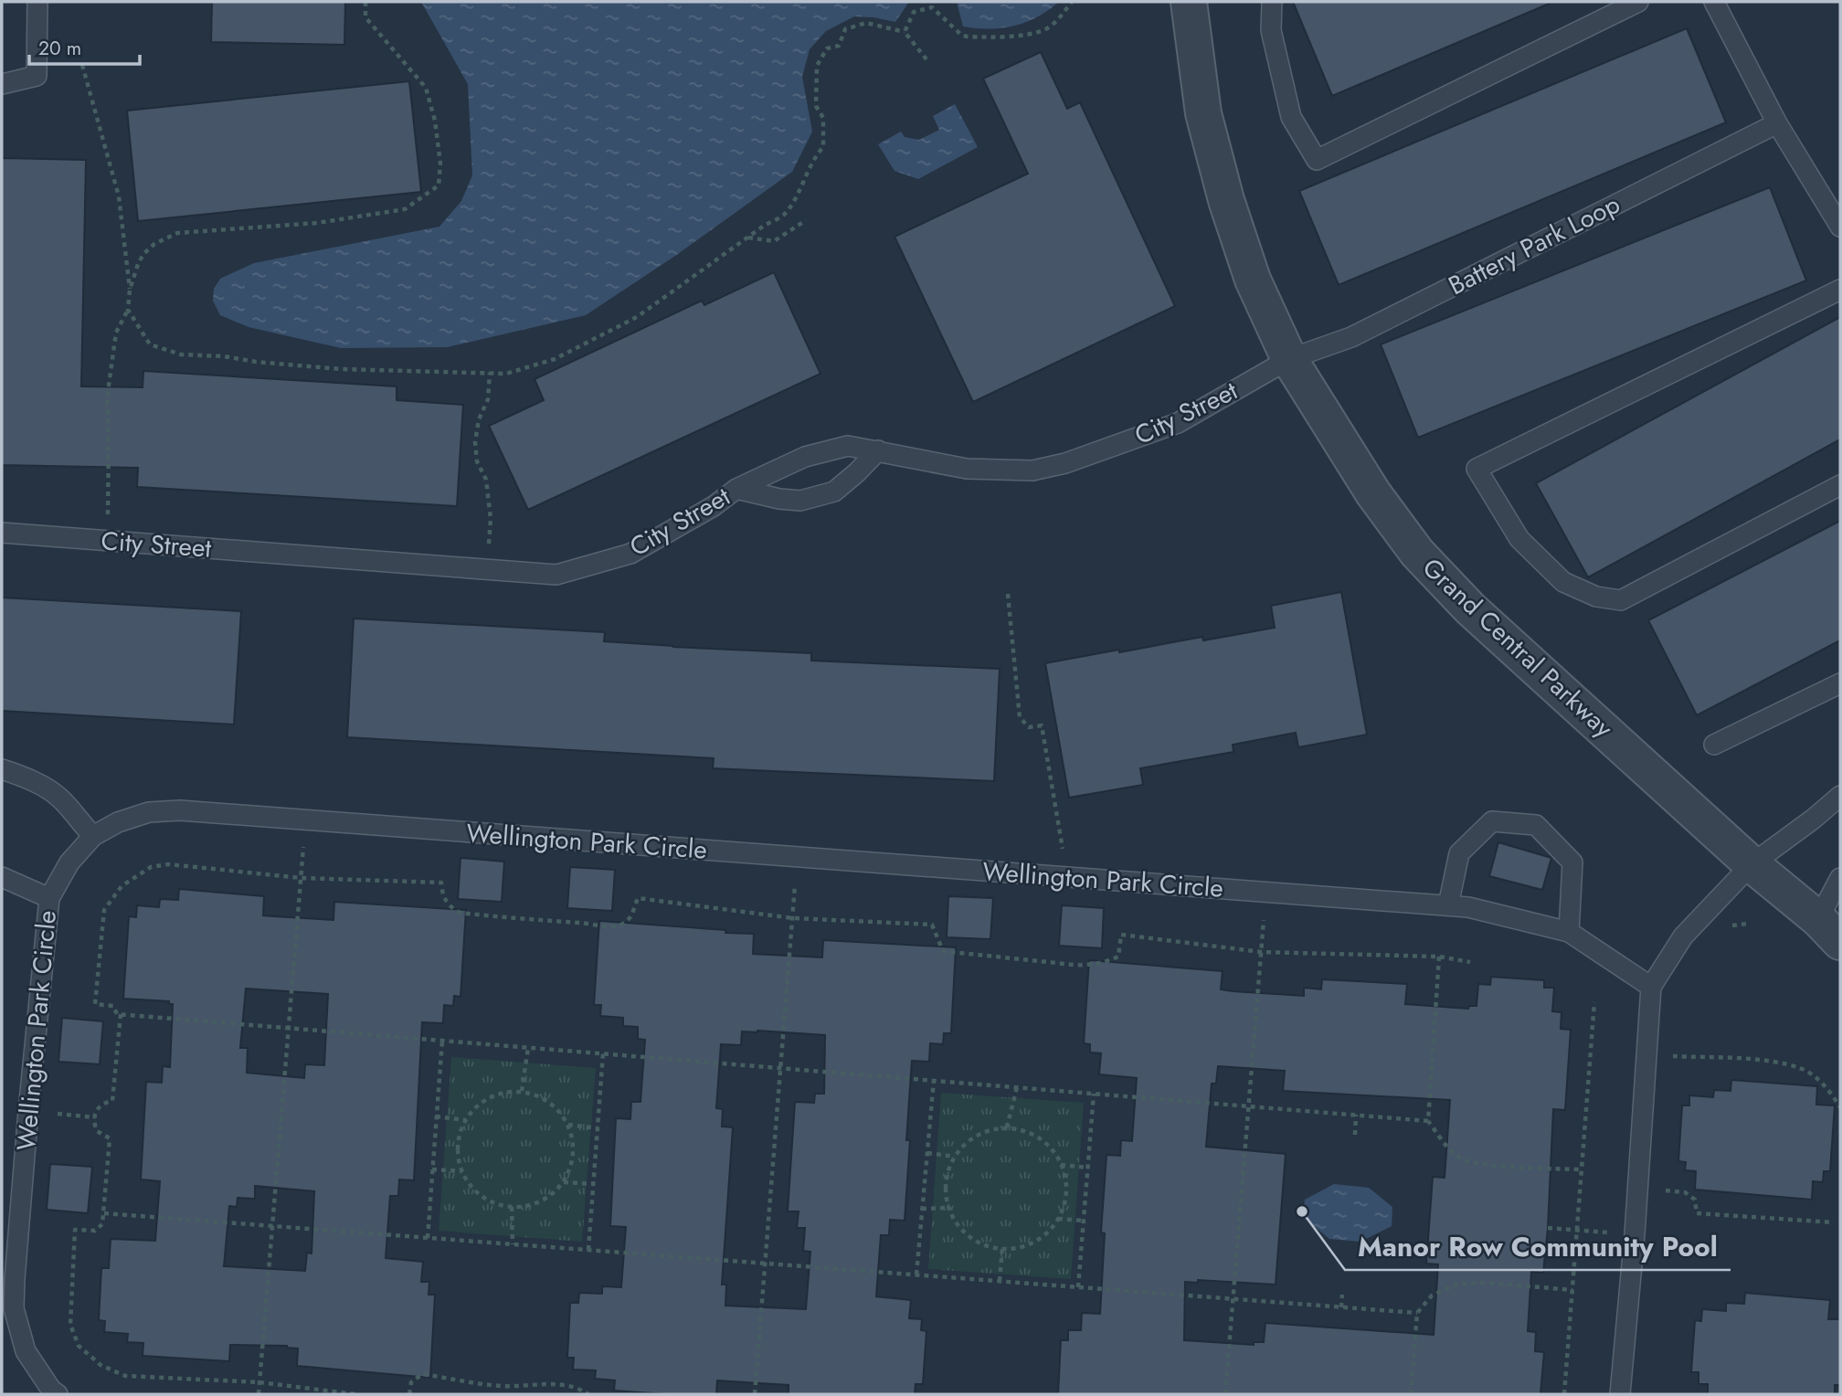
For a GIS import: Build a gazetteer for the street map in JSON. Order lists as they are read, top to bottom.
{
  "streets": {
    "street": ["Grand Central Parkway"],
    "lane": ["Battery Park Loop", "City Street", "Wellington Park Circle"]
  },
  "crossings": [
    ["Battery Park Loop", "City Street"],
    ["Battery Park Loop", "Grand Central Parkway"],
    ["City Street", "Grand Central Parkway"]
  ],
  "places": ["Manor Row Community Pool"],
  "scale_bar": "20 m"
}
